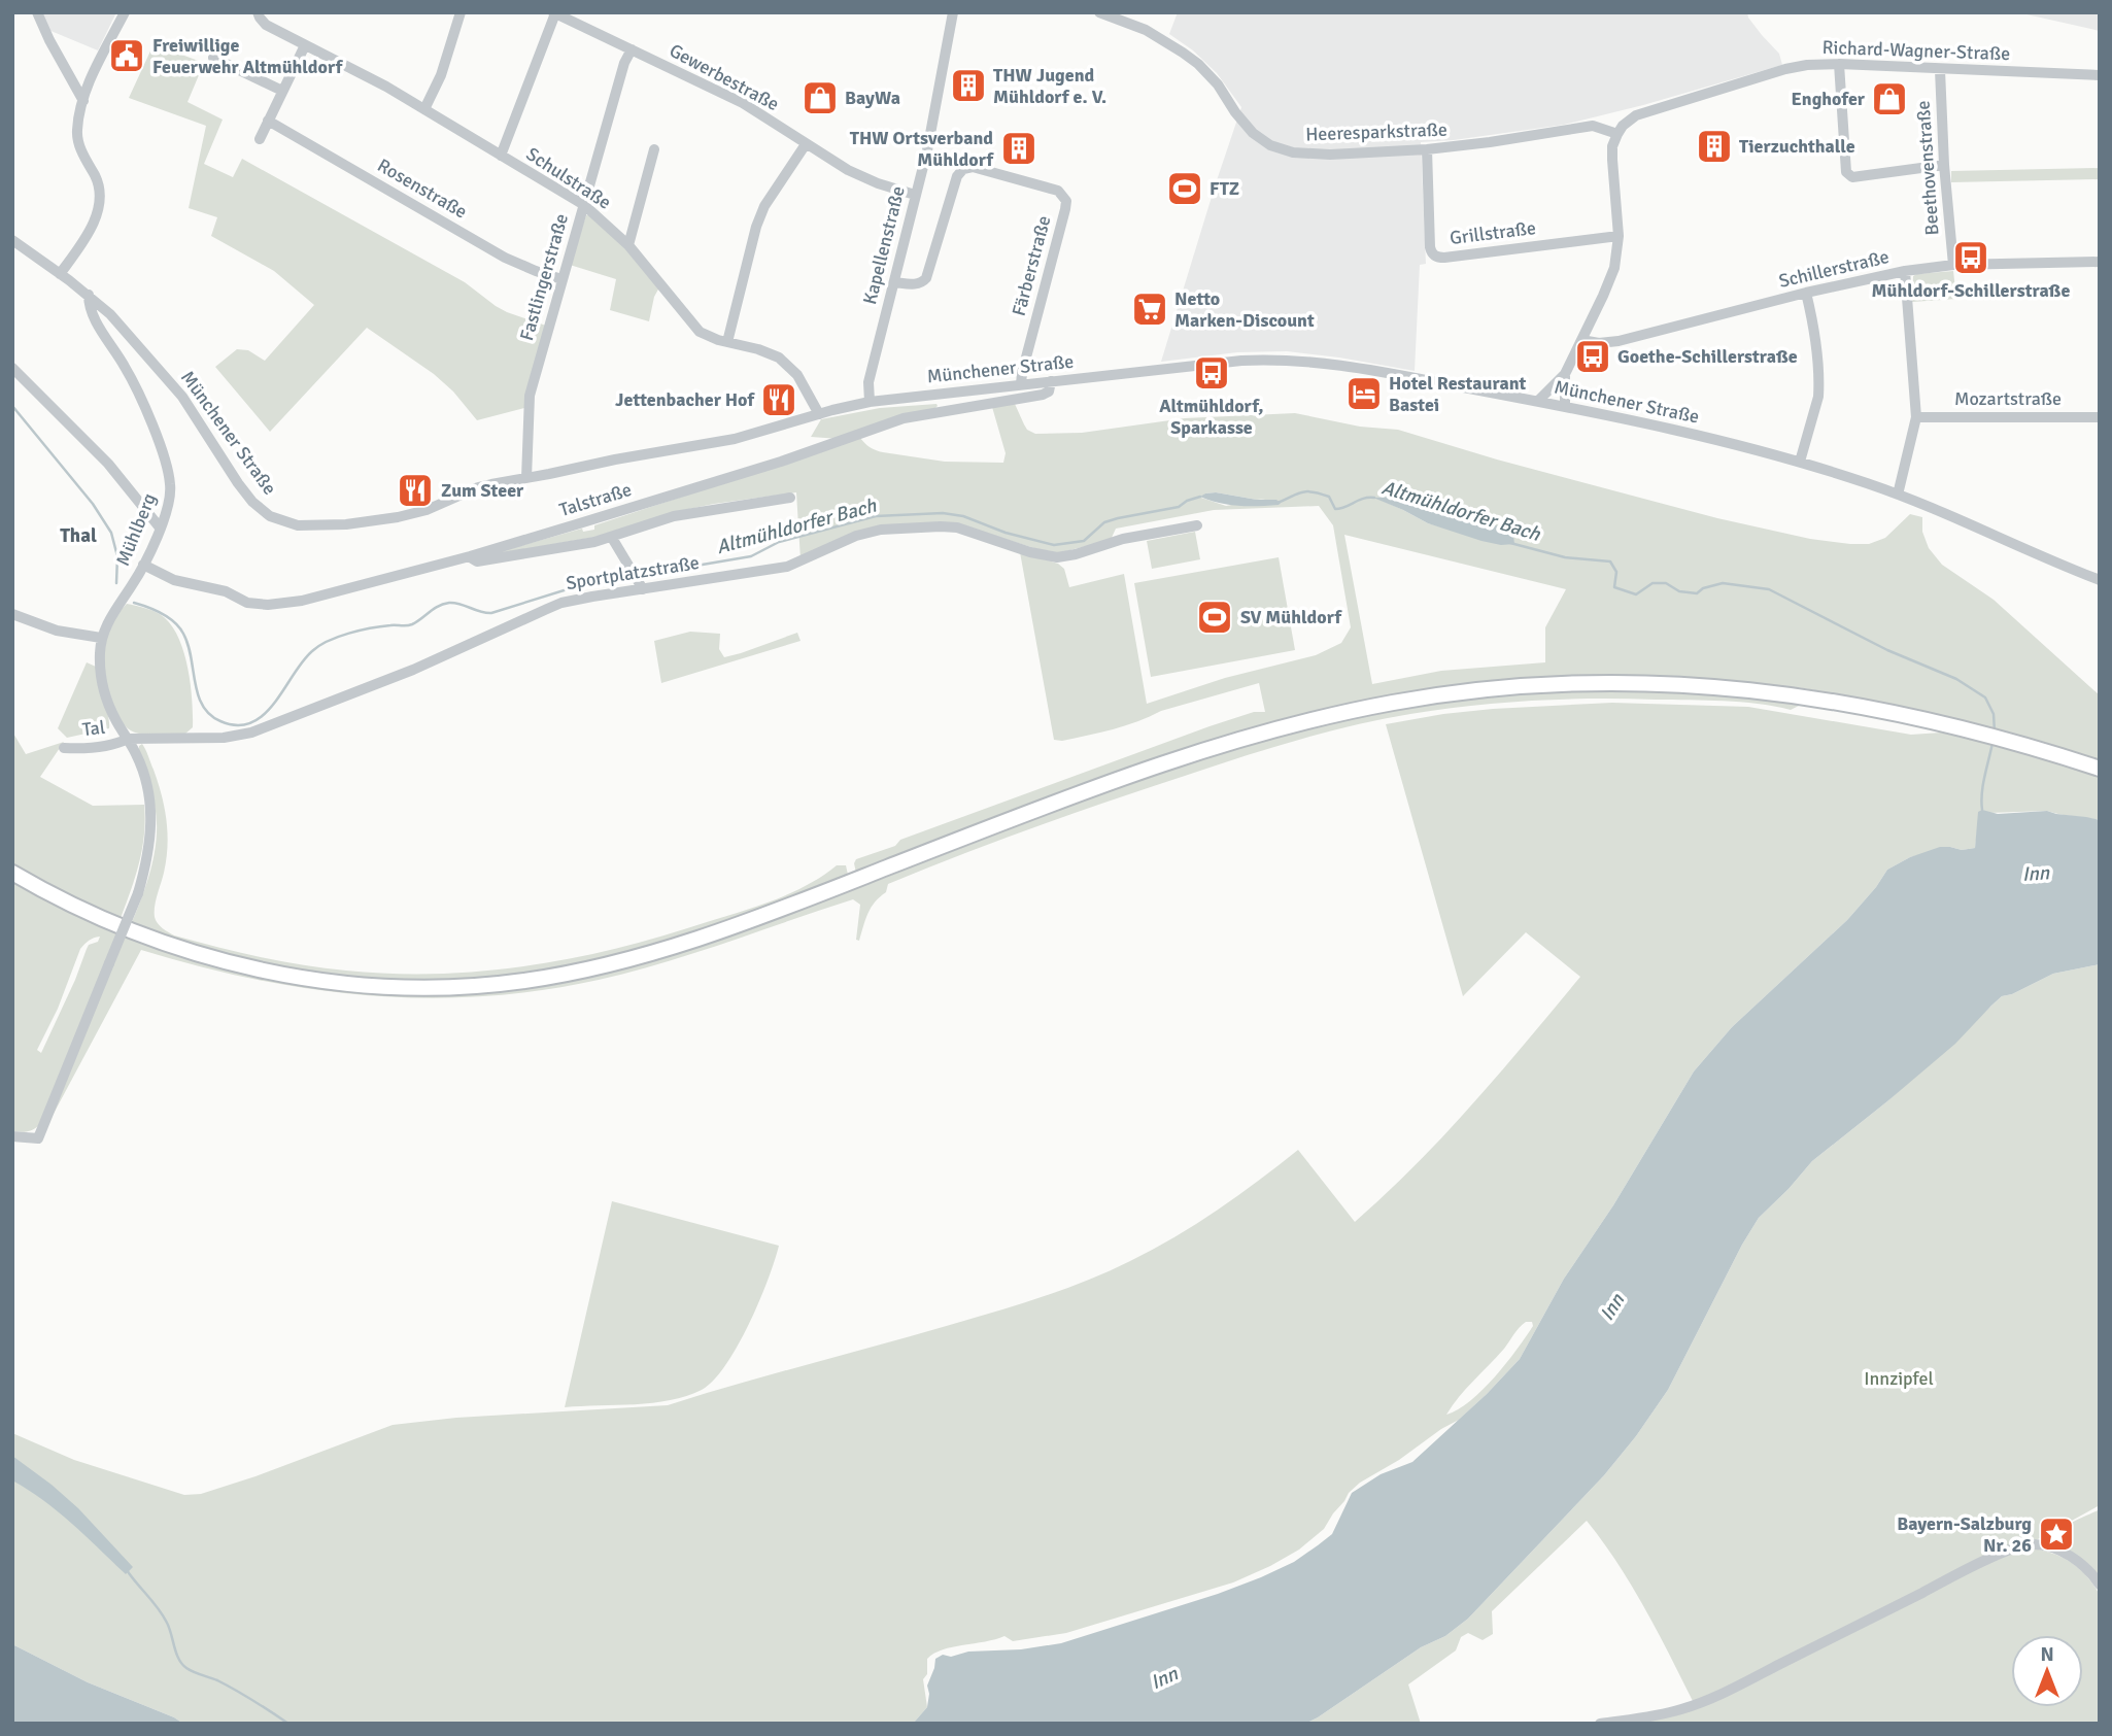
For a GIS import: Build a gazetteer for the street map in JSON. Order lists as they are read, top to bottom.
{
  "streets": {
    "street": [
      "Richard-Wagner-Straße",
      "Gewerbestraße",
      "Heeresparkstraße",
      "Beethovenstraße",
      "Schulstraße",
      "Rosenstraße",
      "Grillstraße",
      "Kapellenstraße",
      "Färberstraße",
      "Schillerstraße",
      "Fastlingerstraße",
      "Münchener Straße",
      "Mozartstraße",
      "Talstraße",
      "Mühlberg",
      "Sportplatzstraße",
      "Tal"
    ]
  },
  "crossings": [
    ["Richard-Wagner-Straße", "Heeresparkstraße"],
    ["Richard-Wagner-Straße", "Beethovenstraße"],
    ["Gewerbestraße", "Kapellenstraße"],
    ["Gewerbestraße", "Fastlingerstraße"],
    ["Heeresparkstraße", "Grillstraße"],
    ["Beethovenstraße", "Schillerstraße"],
    ["Schulstraße", "Fastlingerstraße"],
    ["Schulstraße", "Münchener Straße"],
    ["Rosenstraße", "Fastlingerstraße"],
    ["Kapellenstraße", "Färberstraße"],
    ["Kapellenstraße", "Münchener Straße"],
    ["Färberstraße", "Münchener Straße"],
    ["Fastlingerstraße", "Münchener Straße"],
    ["Münchener Straße", "Talstraße"],
    ["Münchener Straße", "Mühlberg"],
    ["Talstraße", "Mühlberg"],
    ["Mühlberg", "Sportplatzstraße"],
    ["Mühlberg", "Tal"],
    ["Sportplatzstraße", "Tal"]
  ],
  "districts": ["Thal"],
  "water": ["Altmühldorfer Bach", "Inn"],
  "parks": ["Innzipfel"],
  "places": {
    "public building": ["Freiwillige Feuerwehr Altmühldorf"],
    "building": ["THW Jugend Mühldorf e. V.", "Tierzuchthalle", "THW Ortsverband Mühldorf"],
    "shop": ["BayWa", "Enghofer"],
    "sports": ["FTZ", "SV Mühldorf"],
    "bus stop": ["Mühldorf-Schillerstraße", "Goethe-Schillerstraße", "Altmühldorf, Sparkasse"],
    "supermarket": ["Netto Marken-Discount"],
    "hotel": ["Hotel Restaurant Bastei"],
    "restaurant": ["Jettenbacher Hof", "Zum Steer"],
    "place": ["Bayern-Salzburg Nr. 26"]
  },
  "north": "top"
}
